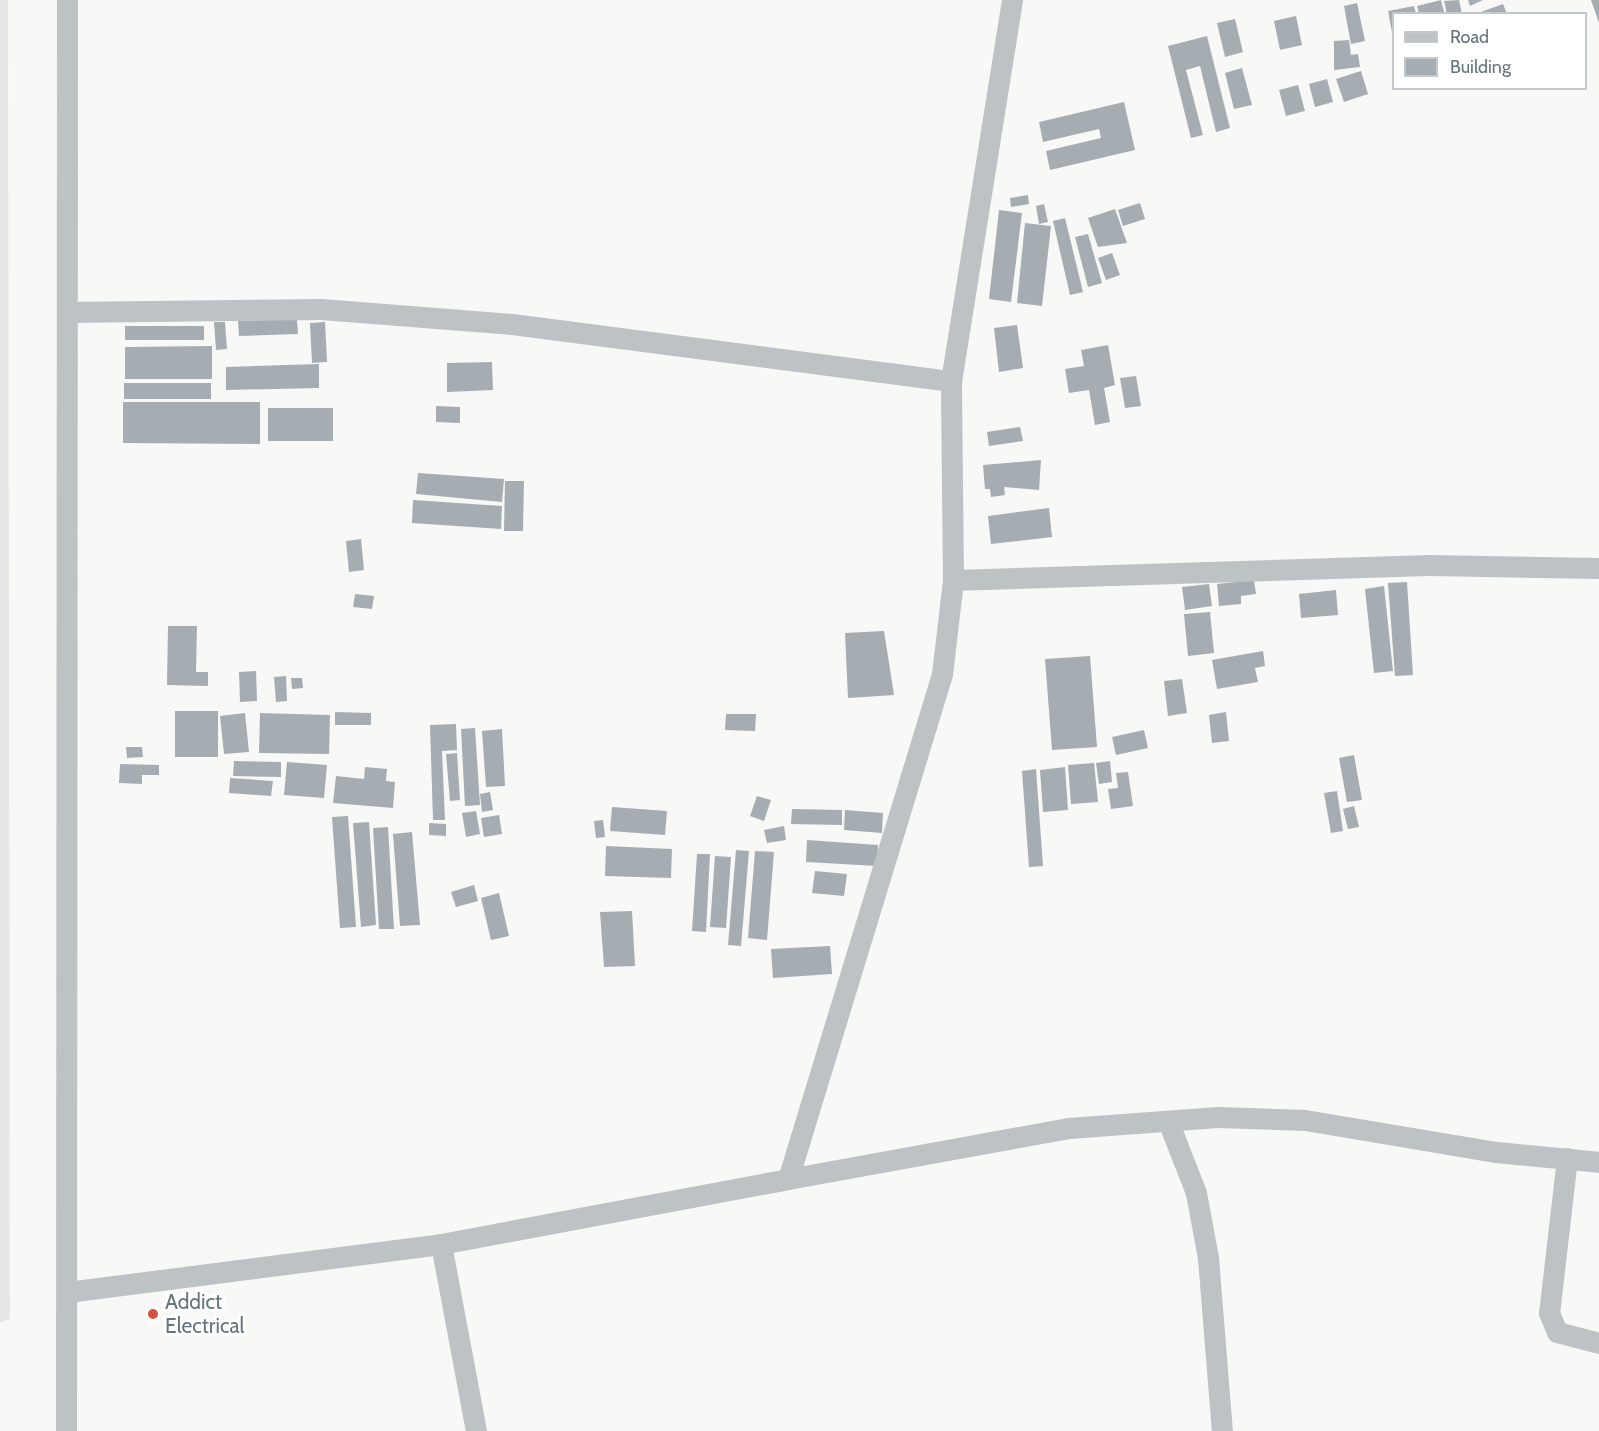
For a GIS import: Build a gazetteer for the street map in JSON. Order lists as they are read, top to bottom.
{
  "places": ["Addict Electrical"],
  "legend": ["Road", "Building"]
}
